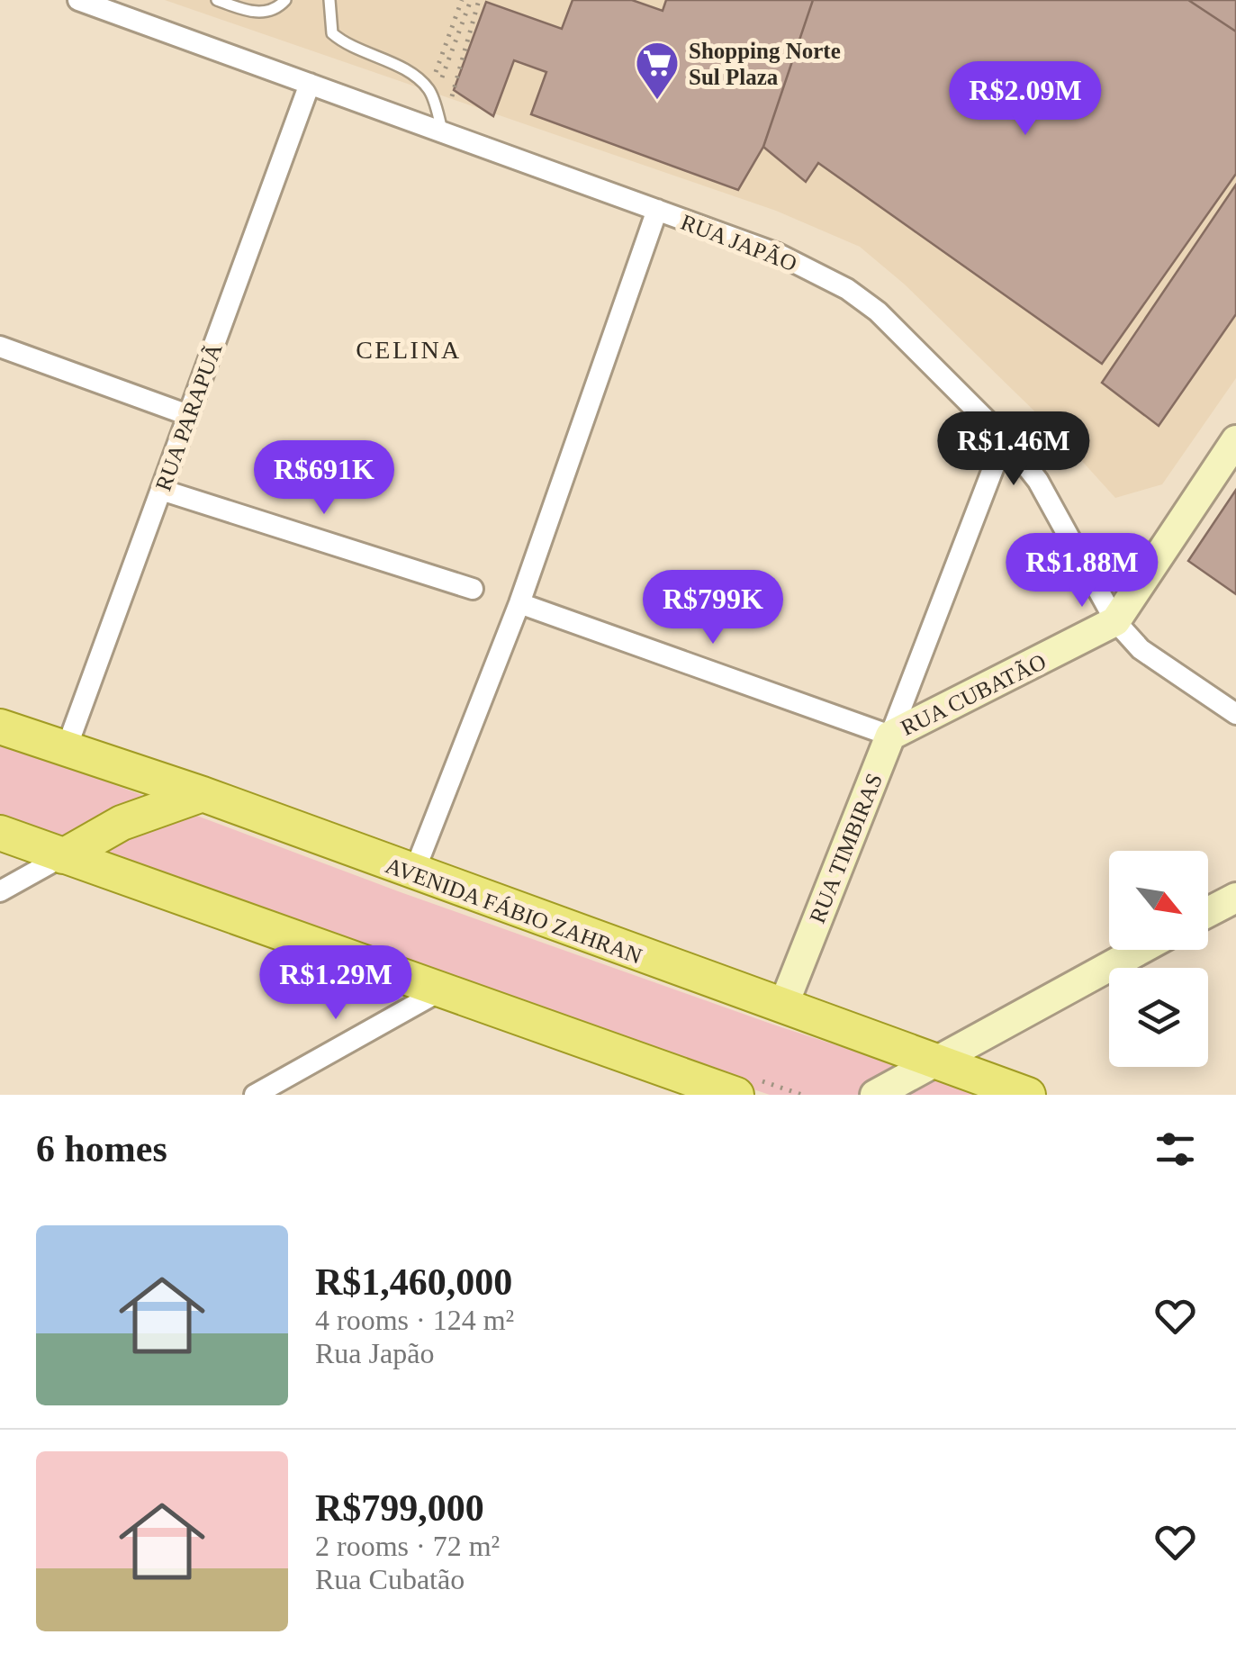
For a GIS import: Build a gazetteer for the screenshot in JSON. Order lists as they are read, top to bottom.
{
  "streets": {
    "main road": ["RUA CUBATÃO", "RUA TIMBIRAS", "AVENIDA FÁBIO ZAHRAN"],
    "street": ["RUA JAPÃO", "RUA PARAPUÃ"]
  },
  "crossings": [
    ["RUA JAPÃO", "RUA PARAPUÃ"],
    ["RUA JAPÃO", "RUA CUBATÃO"],
    ["RUA JAPÃO", "RUA TIMBIRAS"],
    ["RUA PARAPUÃ", "AVENIDA FÁBIO ZAHRAN"],
    ["RUA CUBATÃO", "RUA TIMBIRAS"],
    ["RUA TIMBIRAS", "AVENIDA FÁBIO ZAHRAN"]
  ],
  "districts": ["CELINA"],
  "places": {
    "supermarket": ["Shopping Norte Sul Plaza"]
  },
  "north": "bottom right",
  "page": {
    "price": [
      "R$2.09M",
      "R$1.46M",
      "R$691K",
      "R$1.88M",
      "R$799K",
      "R$1.29M"
    ],
    "heading": "6 homes",
    "list": [
      {
        "name": "R$1,460,000",
        "note": "4 rooms · 124 m² · Rua Japão"
      },
      {
        "name": "R$799,000",
        "note": "2 rooms · 72 m² · Rua Cubatão"
      }
    ]
  }
}
